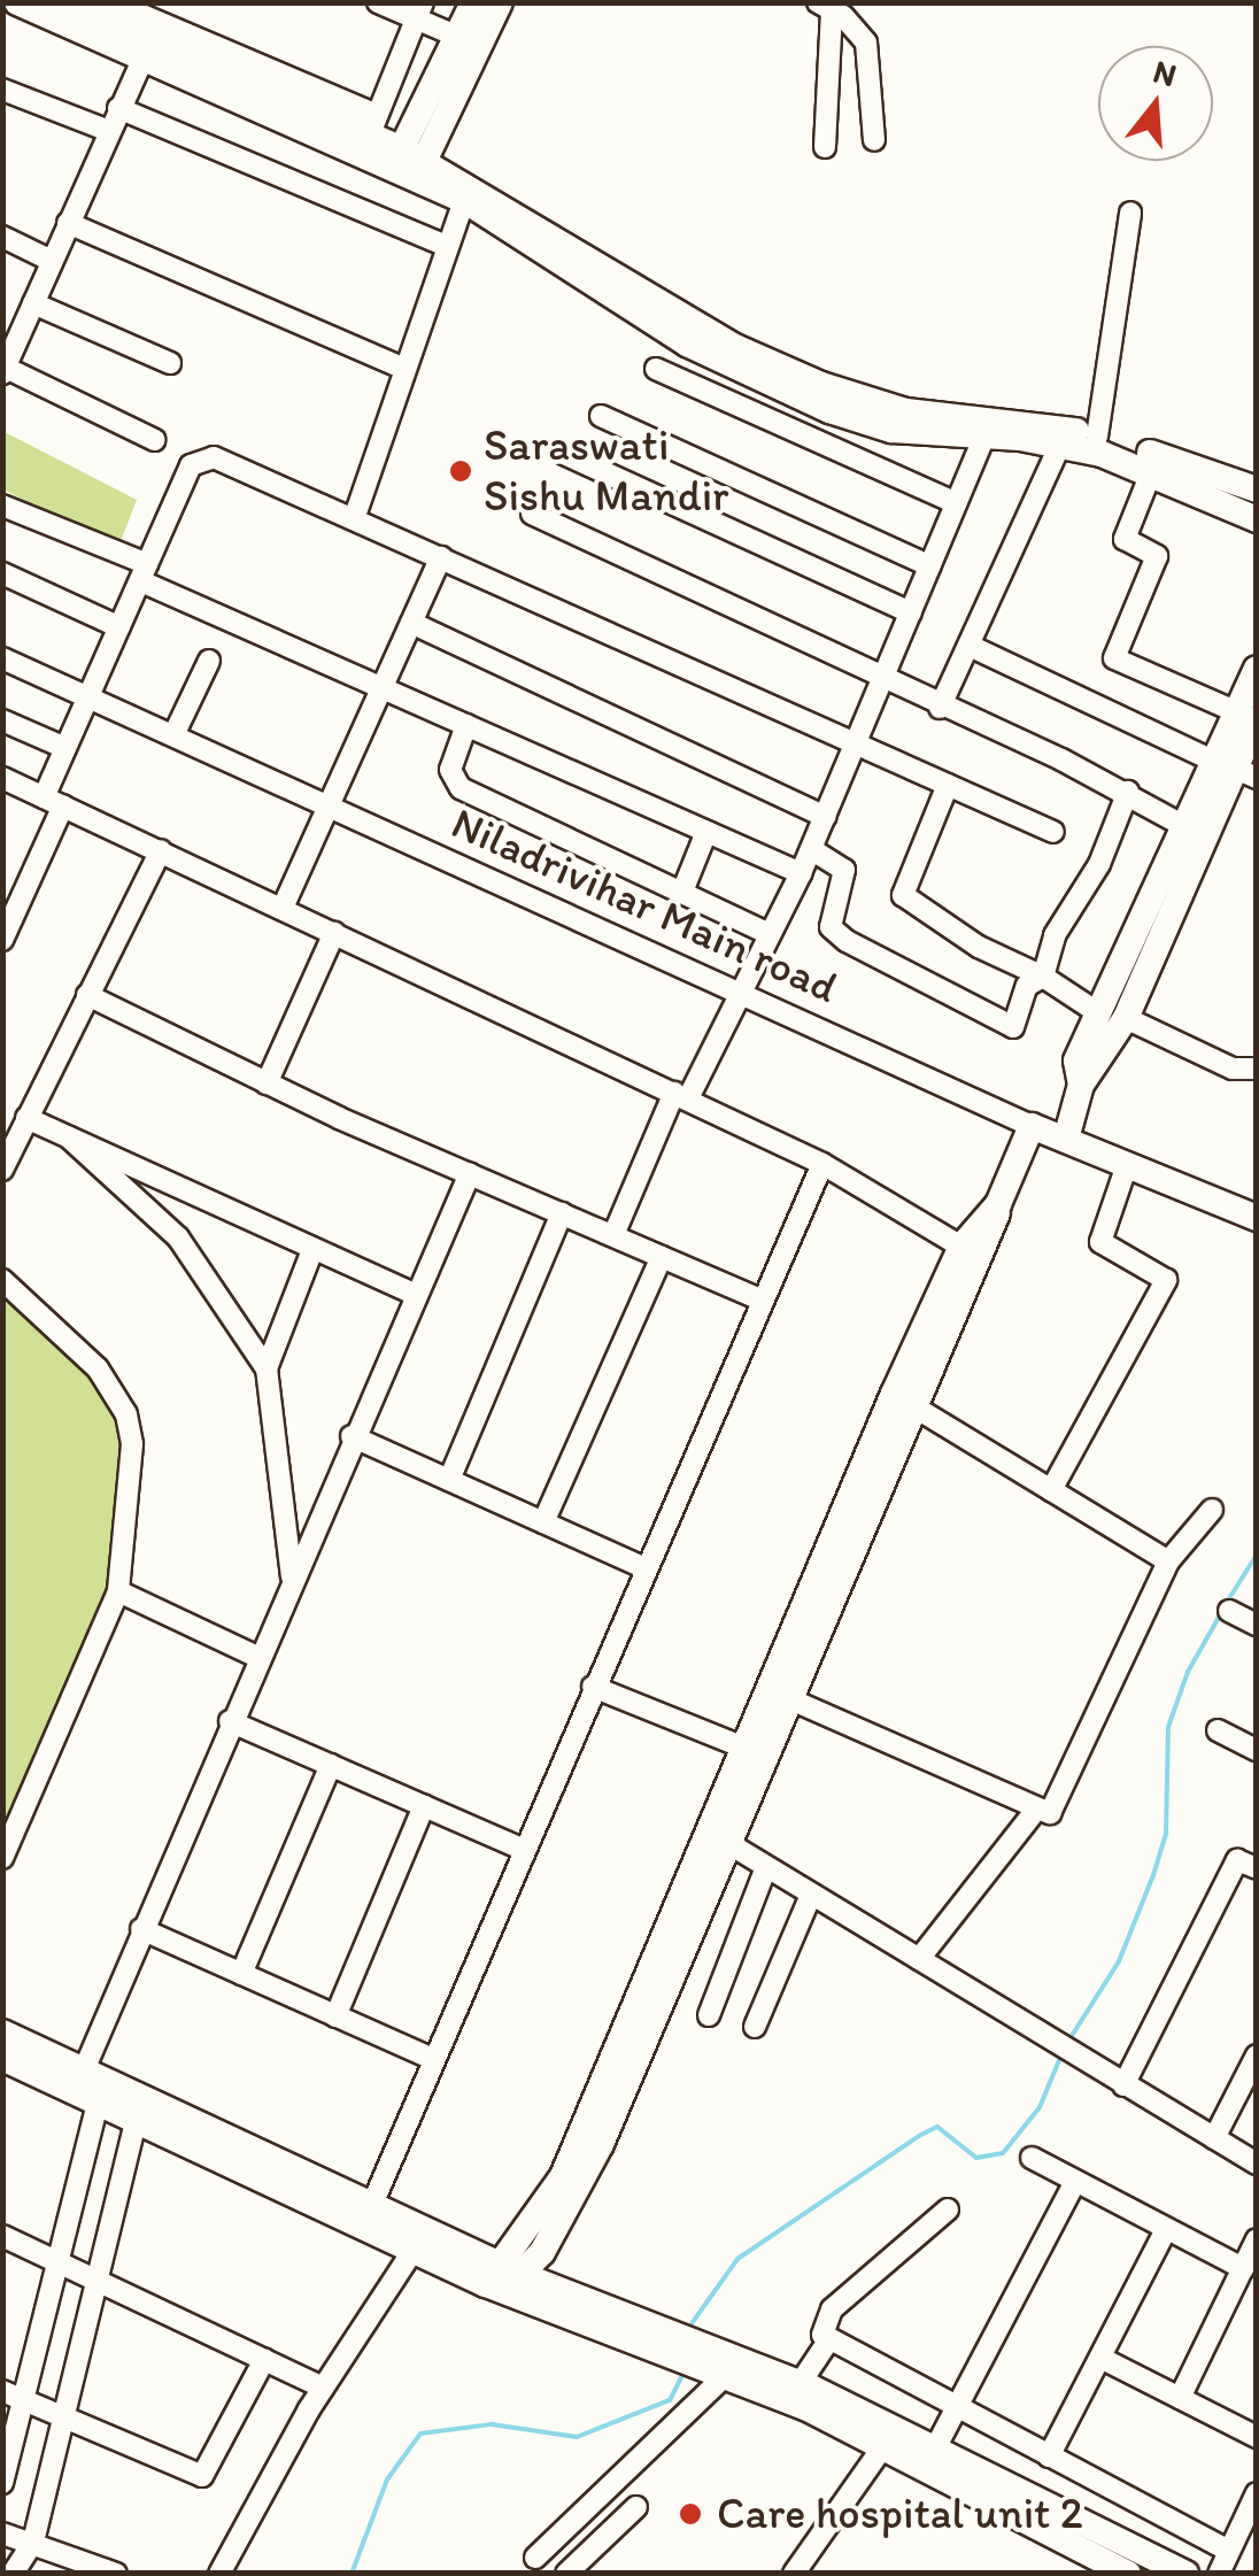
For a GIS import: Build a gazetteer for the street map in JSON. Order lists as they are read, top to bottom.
{
  "streets": {
    "street": ["Niladrivihar Main road"]
  },
  "places": ["Saraswati Sishu Mandir", "Care hospital unit 2"],
  "north": "top"
}
